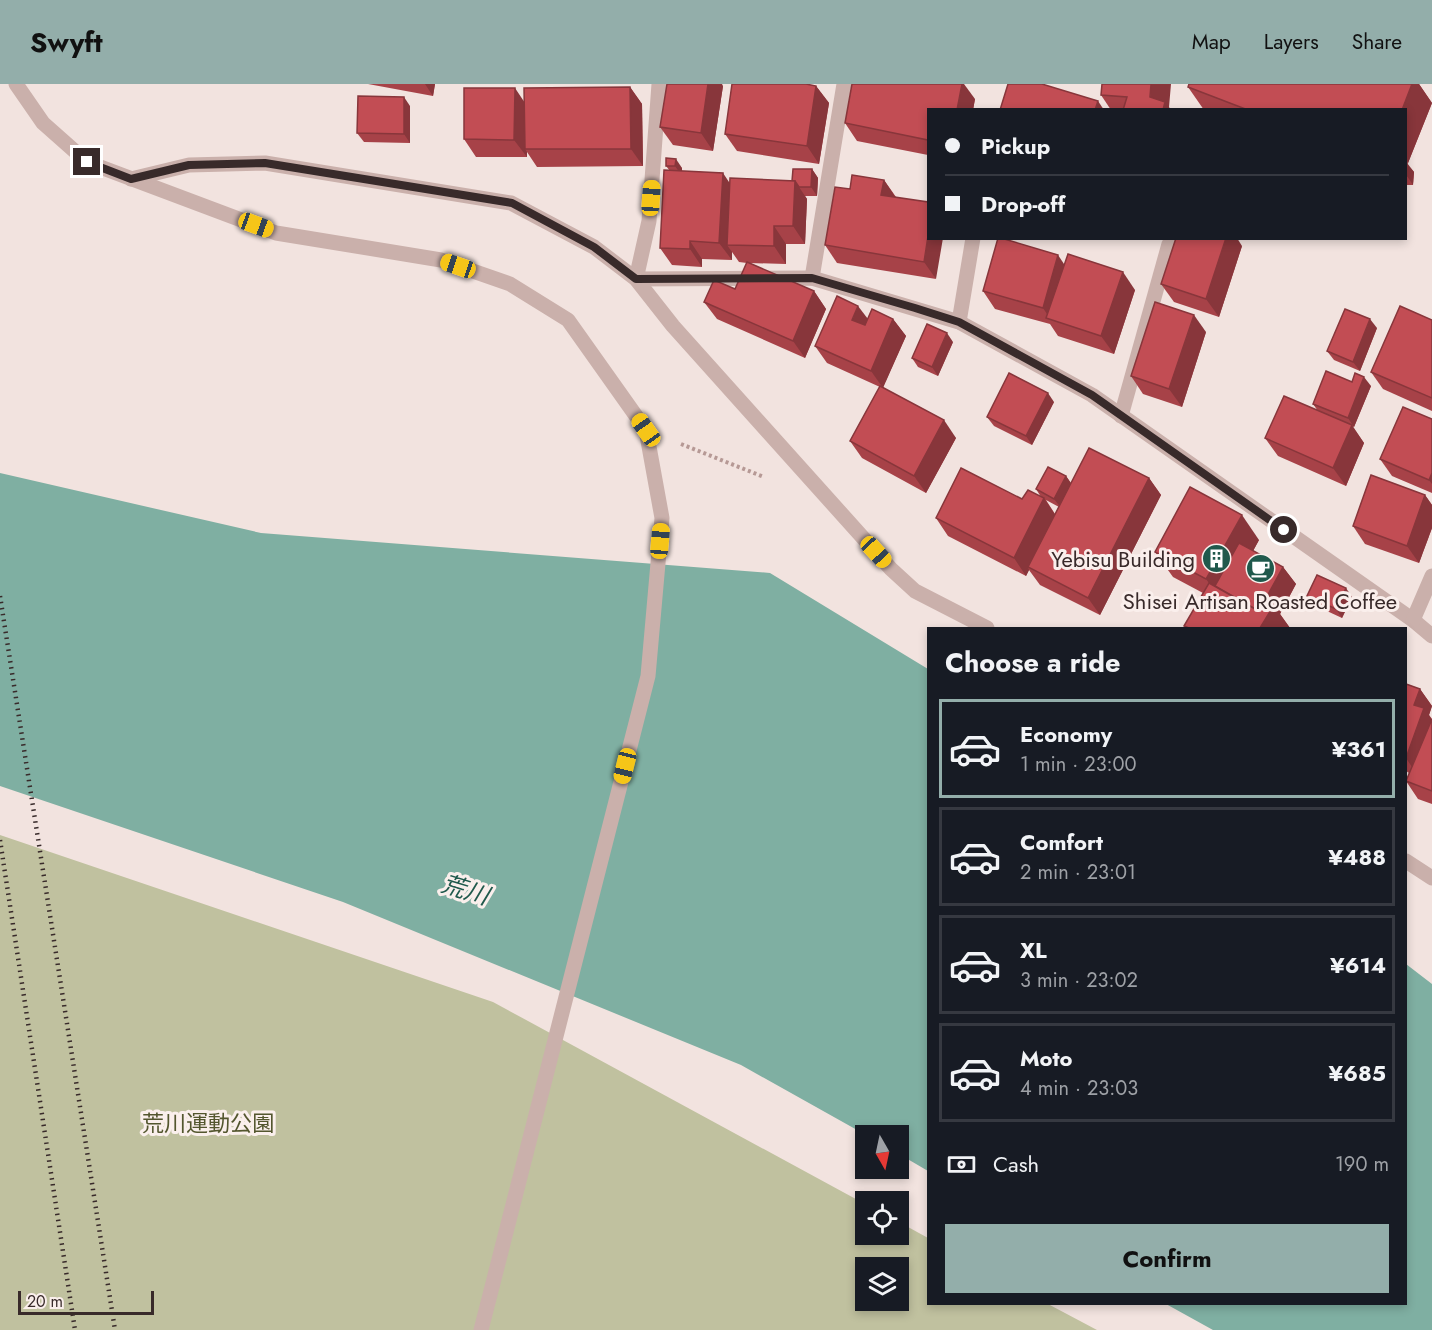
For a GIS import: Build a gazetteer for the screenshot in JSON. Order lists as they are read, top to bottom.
{
  "water": ["荒川"],
  "parks": ["荒川運動公園"],
  "places": {
    "building": ["Yebisu Building"],
    "cafe": ["Shisei Artisan Roasted Coffee"]
  },
  "scale_bar": "20 m",
  "north": "bottom",
  "page": {
    "header": "Swyft",
    "nav": ["Map", "Layers", "Share"],
    "banner": ["Pickup", "Drop-off"],
    "heading": "Choose a ride",
    "list": [
      {
        "name": "Economy",
        "note": "1 min · 23:00",
        "value": "¥361"
      },
      {
        "name": "Comfort",
        "note": "2 min · 23:01",
        "value": "¥488"
      },
      {
        "name": "XL",
        "note": "3 min · 23:02",
        "value": "¥614"
      },
      {
        "name": "Moto",
        "note": "4 min · 23:03",
        "value": "¥685"
      }
    ],
    "pay": ["Cash", "190 m"],
    "buttons": "Confirm",
    "scale": "20 m"
  }
}
